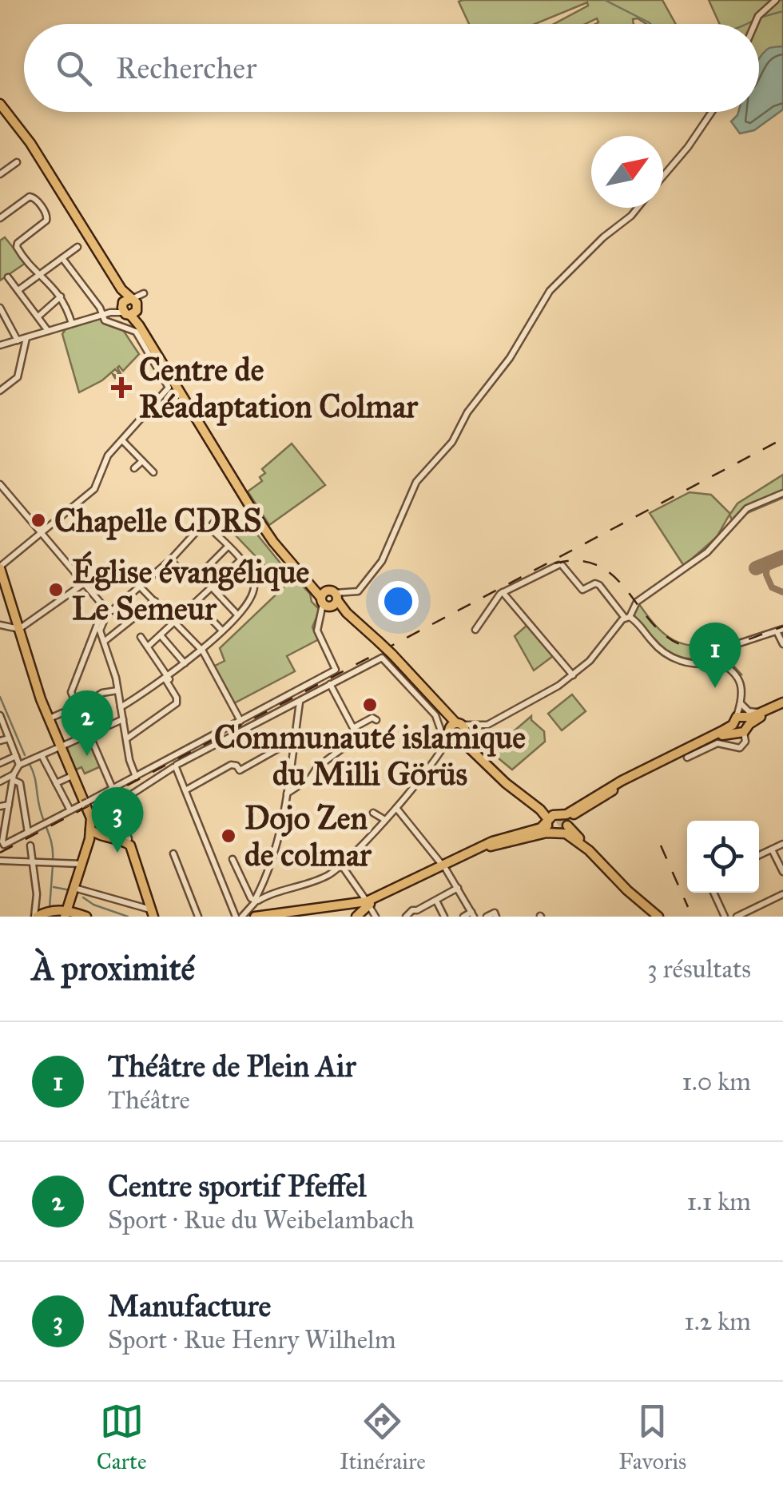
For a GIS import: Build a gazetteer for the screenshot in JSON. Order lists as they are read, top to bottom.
{
  "places": {
    "health": ["Centre de Réadaptation Colmar"],
    "other": [
      "Chapelle CDRS",
      "Église évangélique Le Semeur",
      "Communauté islamique du Milli Görüs",
      "Dojo Zen de colmar"
    ]
  },
  "north": "top right",
  "page": {
    "search": "Rechercher",
    "pins": ["1", "2", "3"],
    "heading": ["À proximité", "3 résultats"],
    "list": [
      {
        "mark": "1",
        "name": "Théâtre de Plein Air",
        "note": "Théâtre",
        "value": "1.0 km"
      },
      {
        "mark": "2",
        "name": "Centre sportif Pfeffel",
        "note": "Sport · Rue du Weibelambach",
        "value": "1.1 km"
      },
      {
        "mark": "3",
        "name": "Manufacture",
        "note": "Sport · Rue Henry Wilhelm",
        "value": "1.2 km"
      }
    ],
    "nav": ["Carte", "Itinéraire", "Favoris"]
  }
}
